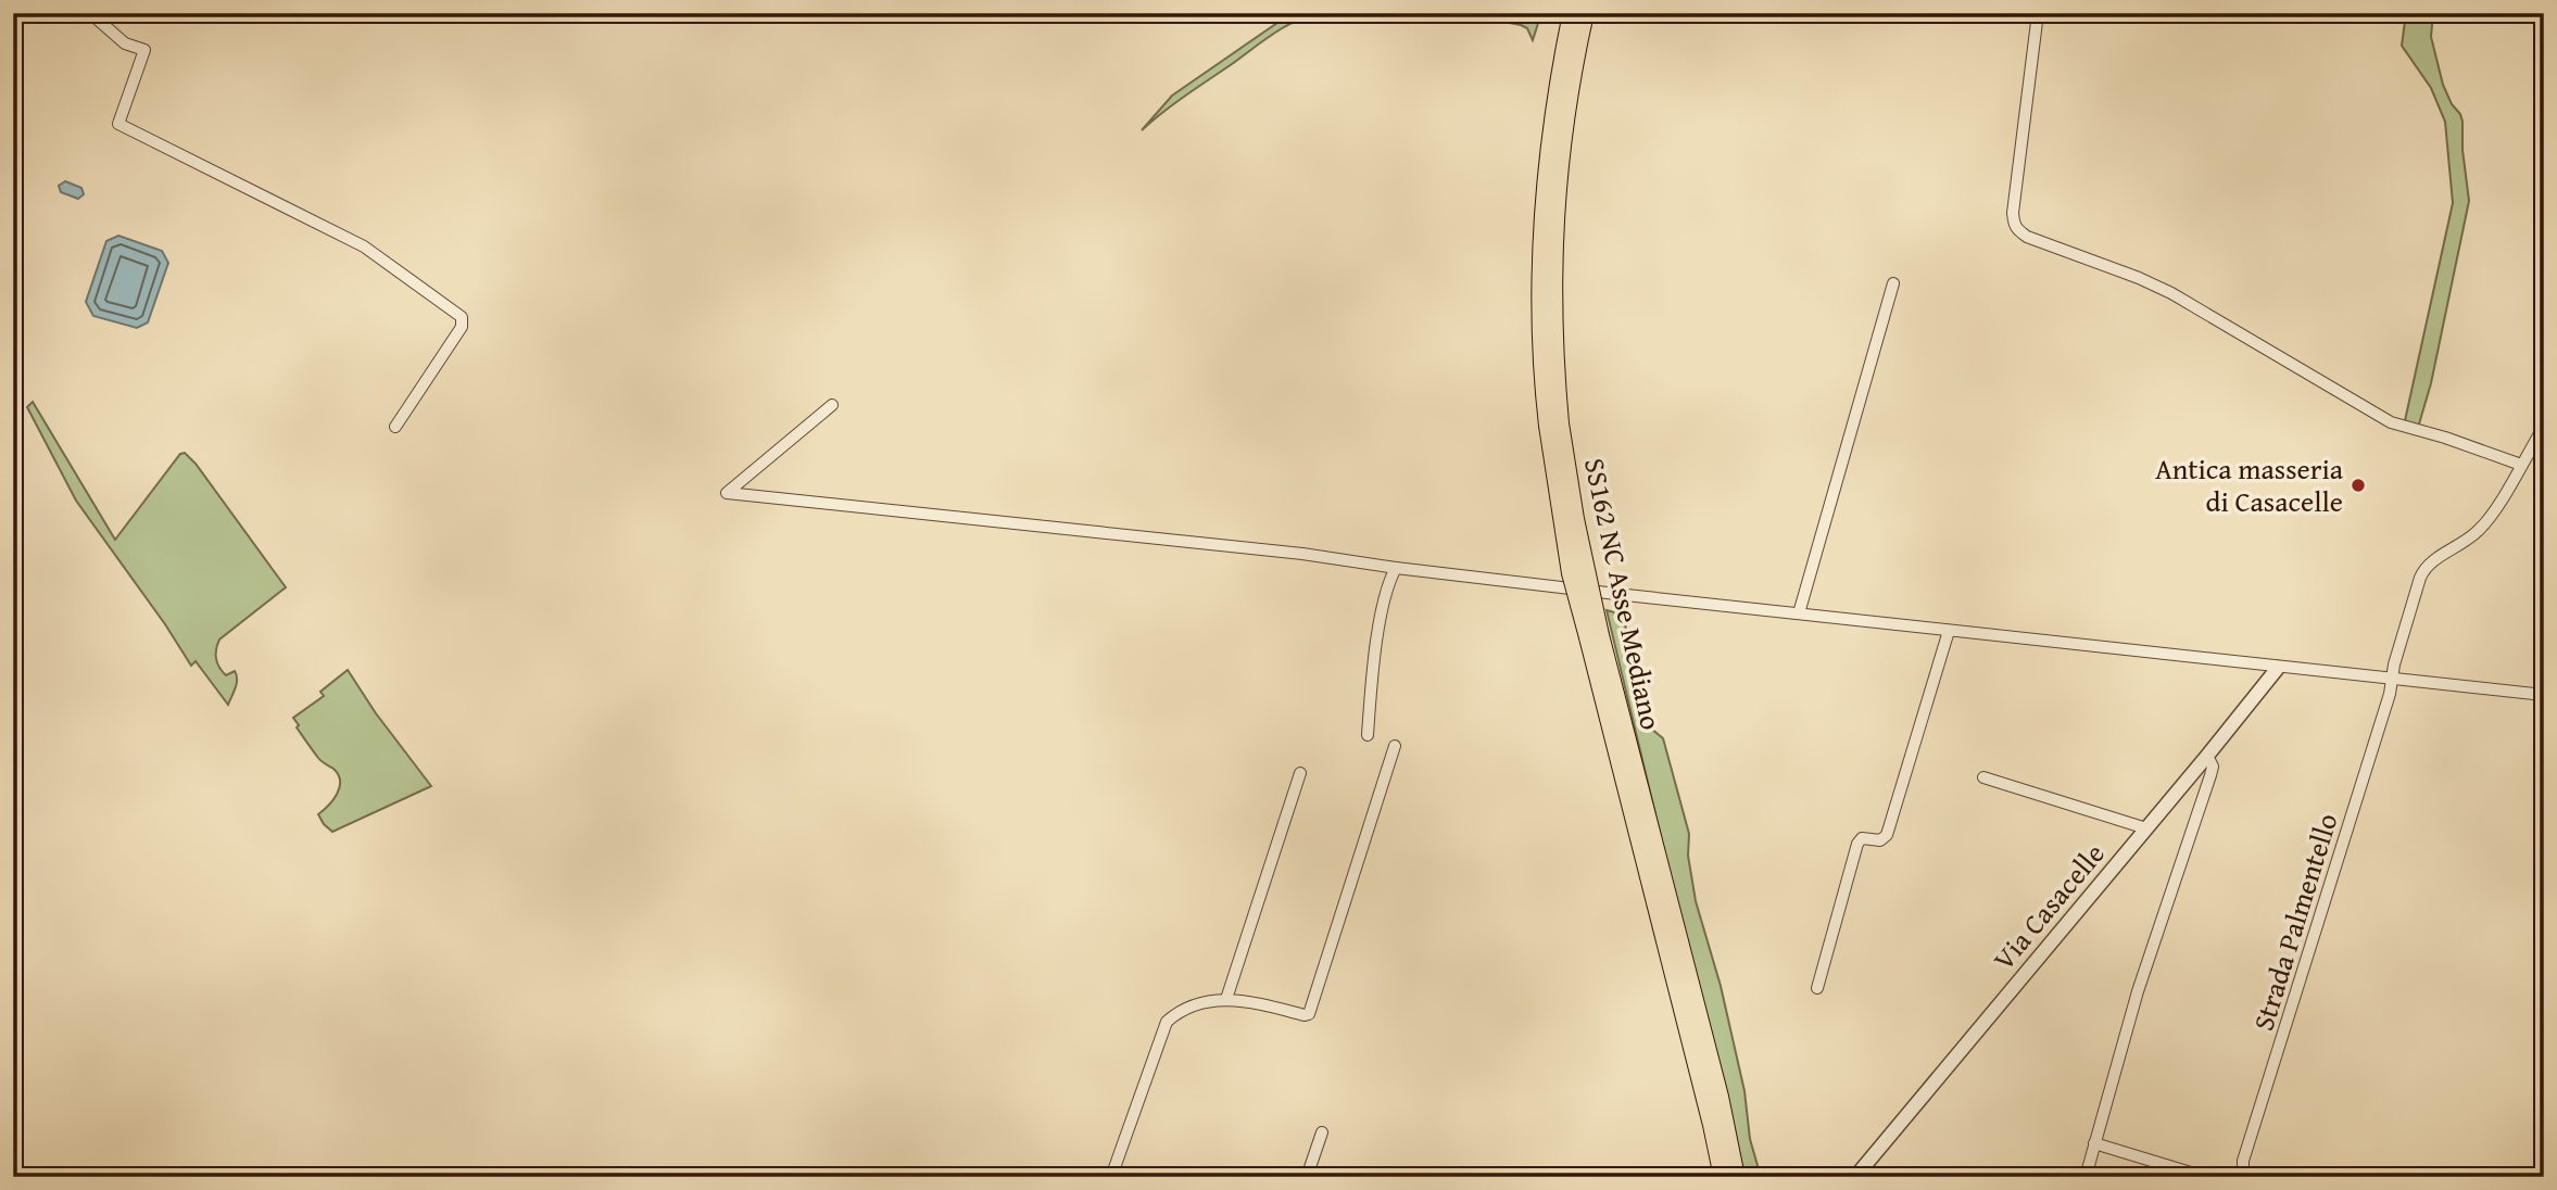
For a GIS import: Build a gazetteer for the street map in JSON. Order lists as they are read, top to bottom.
{
  "streets": {
    "highway": ["SS162 NC Asse Mediano"],
    "street": ["Via Casacelle", "Strada Palmentello"]
  },
  "places": ["Antica masseria di Casacelle"]
}
